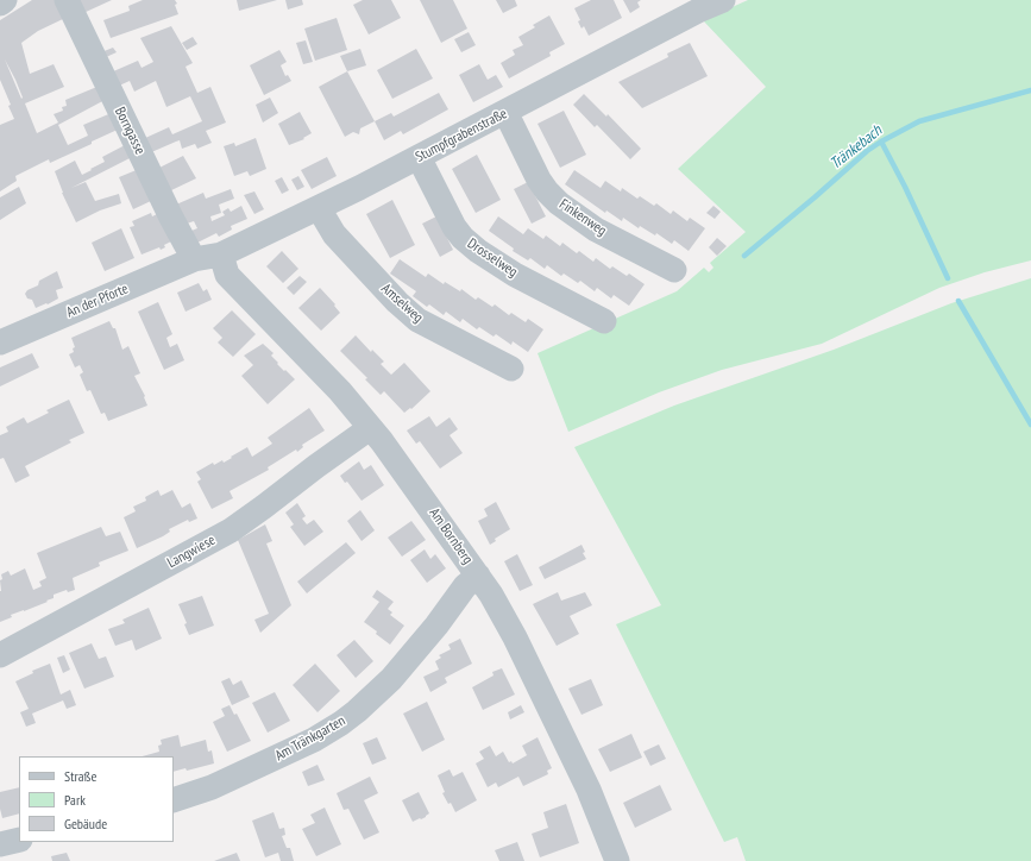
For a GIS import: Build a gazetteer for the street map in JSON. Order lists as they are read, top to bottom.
{
  "streets": {
    "street": [
      "Borngasse",
      "Stumpfgrabenstraße",
      "Finkenweg",
      "Drosselweg",
      "An der Pforte",
      "Amselweg",
      "Am Bornberg",
      "Langwiese",
      "Am Tränkgarten"
    ]
  },
  "crossings": [
    ["Borngasse", "Stumpfgrabenstraße"],
    ["Borngasse", "An der Pforte"],
    ["Stumpfgrabenstraße", "Finkenweg"],
    ["Stumpfgrabenstraße", "Drosselweg"],
    ["Stumpfgrabenstraße", "An der Pforte"],
    ["Stumpfgrabenstraße", "Amselweg"],
    ["Stumpfgrabenstraße", "Am Bornberg"],
    ["Am Bornberg", "Langwiese"],
    ["Am Bornberg", "Am Tränkgarten"]
  ],
  "water": ["Tränkebach"],
  "legend": ["Straße", "Park", "Gebäude"]
}
